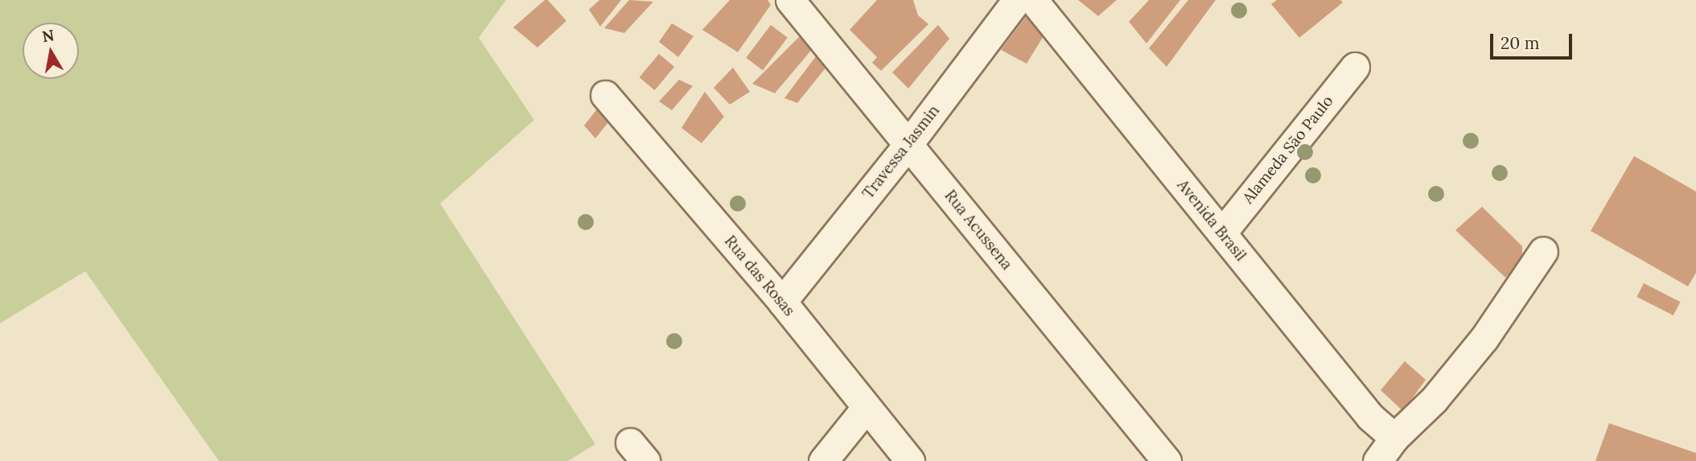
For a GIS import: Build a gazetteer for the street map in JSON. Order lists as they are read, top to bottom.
{
  "streets": {
    "street": [
      "Alameda São Paulo",
      "Travessa Jasmin",
      "Avenida Brasil",
      "Rua Acussena",
      "Rua das Rosas"
    ]
  },
  "crossings": [
    ["Alameda São Paulo", "Avenida Brasil"],
    ["Travessa Jasmin", "Rua Acussena"],
    ["Travessa Jasmin", "Rua das Rosas"]
  ],
  "scale_bar": "20 m",
  "north": "top"
}
